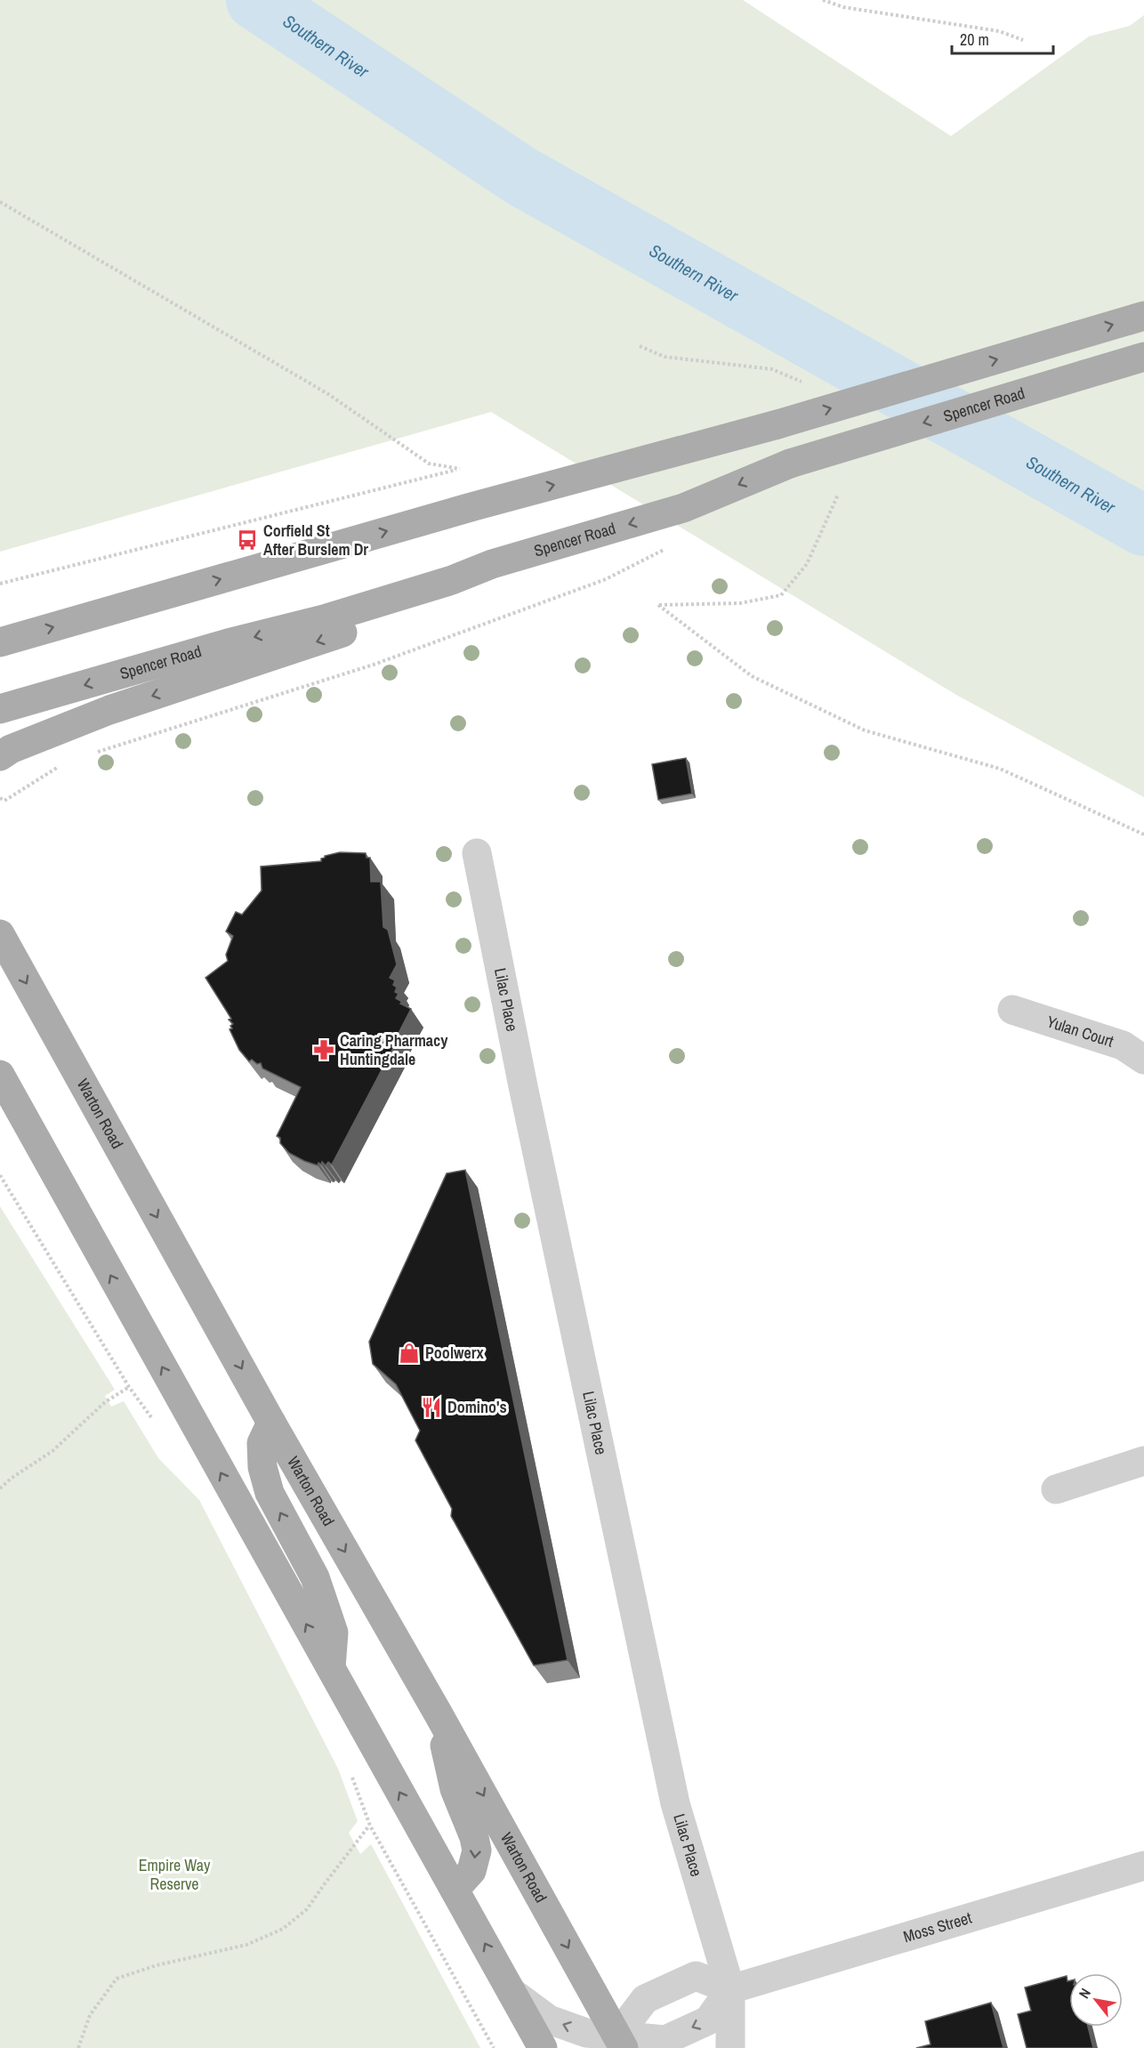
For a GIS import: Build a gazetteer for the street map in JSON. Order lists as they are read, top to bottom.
{
  "streets": {
    "main road": ["Spencer Road", "Warton Road"],
    "street": ["Lilac Place", "Yulan Court", "Moss Street"]
  },
  "crossings": [
    ["Lilac Place", "Moss Street"]
  ],
  "water": ["Southern River"],
  "parks": ["Empire Way Reserve"],
  "places": {
    "bus stop": ["Corfield St After Burslem Dr"],
    "pharmacy": ["Caring Pharmacy Huntingdale"],
    "shop": ["Poolwerx"],
    "restaurant": ["Domino's"]
  },
  "scale_bar": "20 m",
  "north": "top left"
}
